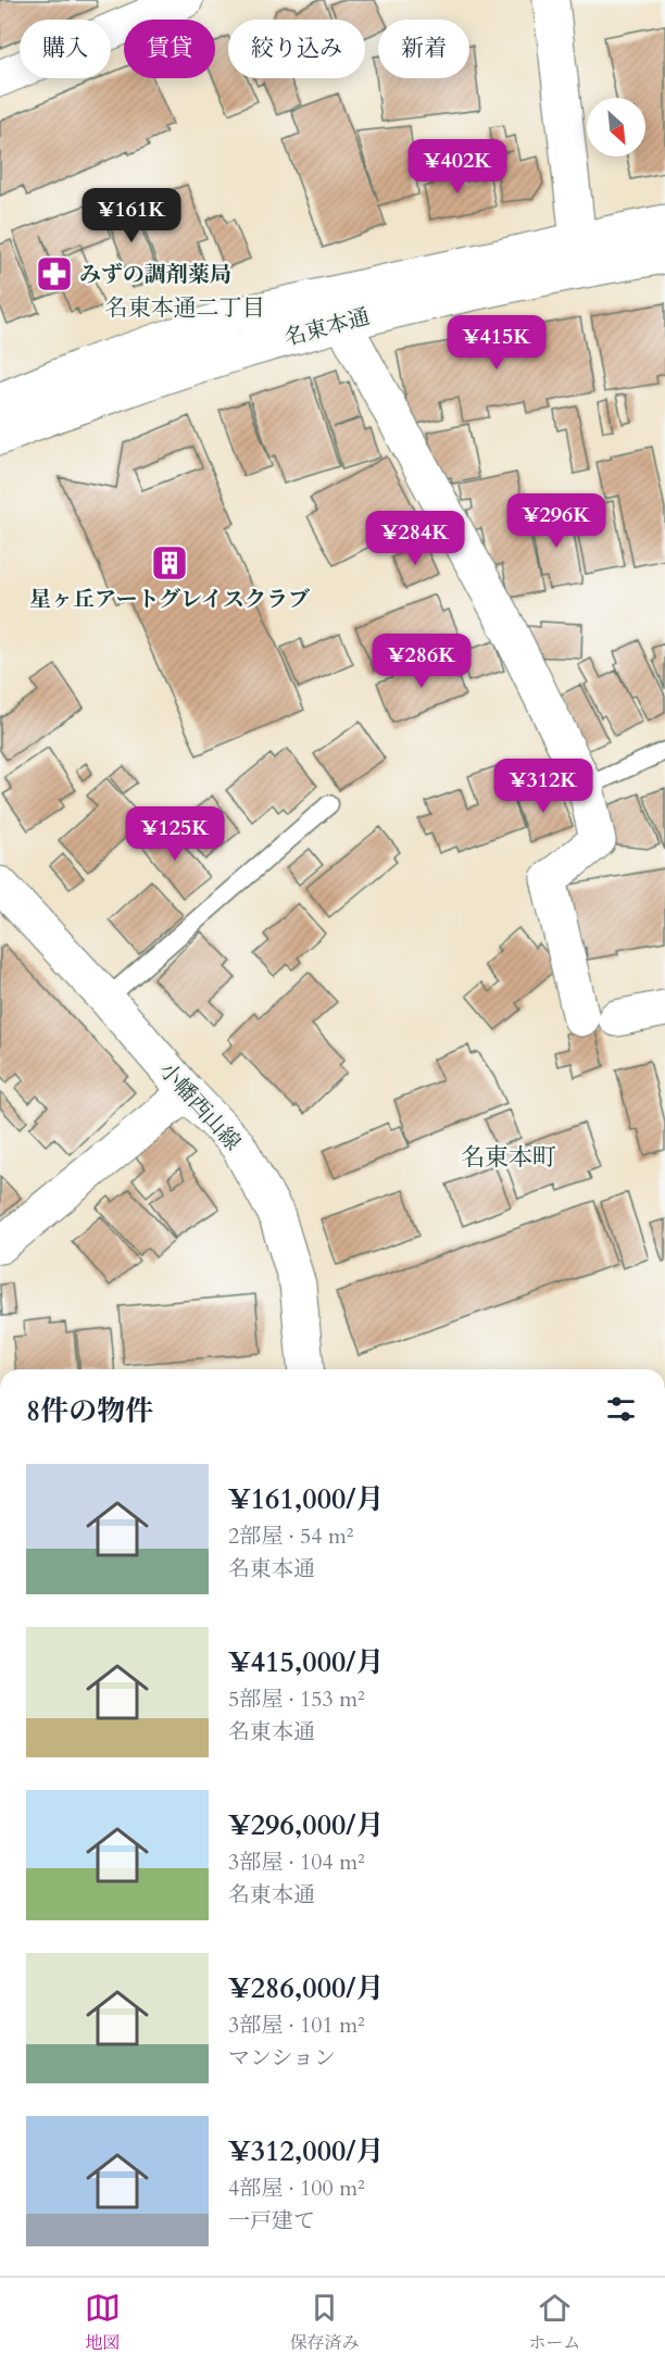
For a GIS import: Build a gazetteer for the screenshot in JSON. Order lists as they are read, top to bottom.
{
  "streets": {
    "street": ["名東本通", "小幡西山線"]
  },
  "districts": ["名東本通二丁目", "名東本町"],
  "places": {
    "pharmacy": ["みずの調剤薬局"],
    "building": ["星ヶ丘アートグレイスクラブ"]
  },
  "north": "bottom right",
  "page": {
    "chip": [
      "購入",
      "賃貸",
      "絞り込み",
      "新着"
    ],
    "price": [
      "¥402K",
      "¥161K",
      "¥415K",
      "¥296K",
      "¥284K",
      "¥286K",
      "¥312K",
      "¥125K"
    ],
    "heading": "8件の物件",
    "list": [
      {
        "name": "¥161,000/月",
        "note": "2部屋 · 54 m² · 名東本通"
      },
      {
        "name": "¥415,000/月",
        "note": "5部屋 · 153 m² · 名東本通"
      },
      {
        "name": "¥296,000/月",
        "note": "3部屋 · 104 m² · 名東本通"
      },
      {
        "name": "¥286,000/月",
        "note": "3部屋 · 101 m² · マンション"
      },
      {
        "name": "¥312,000/月",
        "note": "4部屋 · 100 m² · 一戸建て"
      }
    ],
    "tabs": ["地図", "保存済み", "ホーム"]
  }
}
